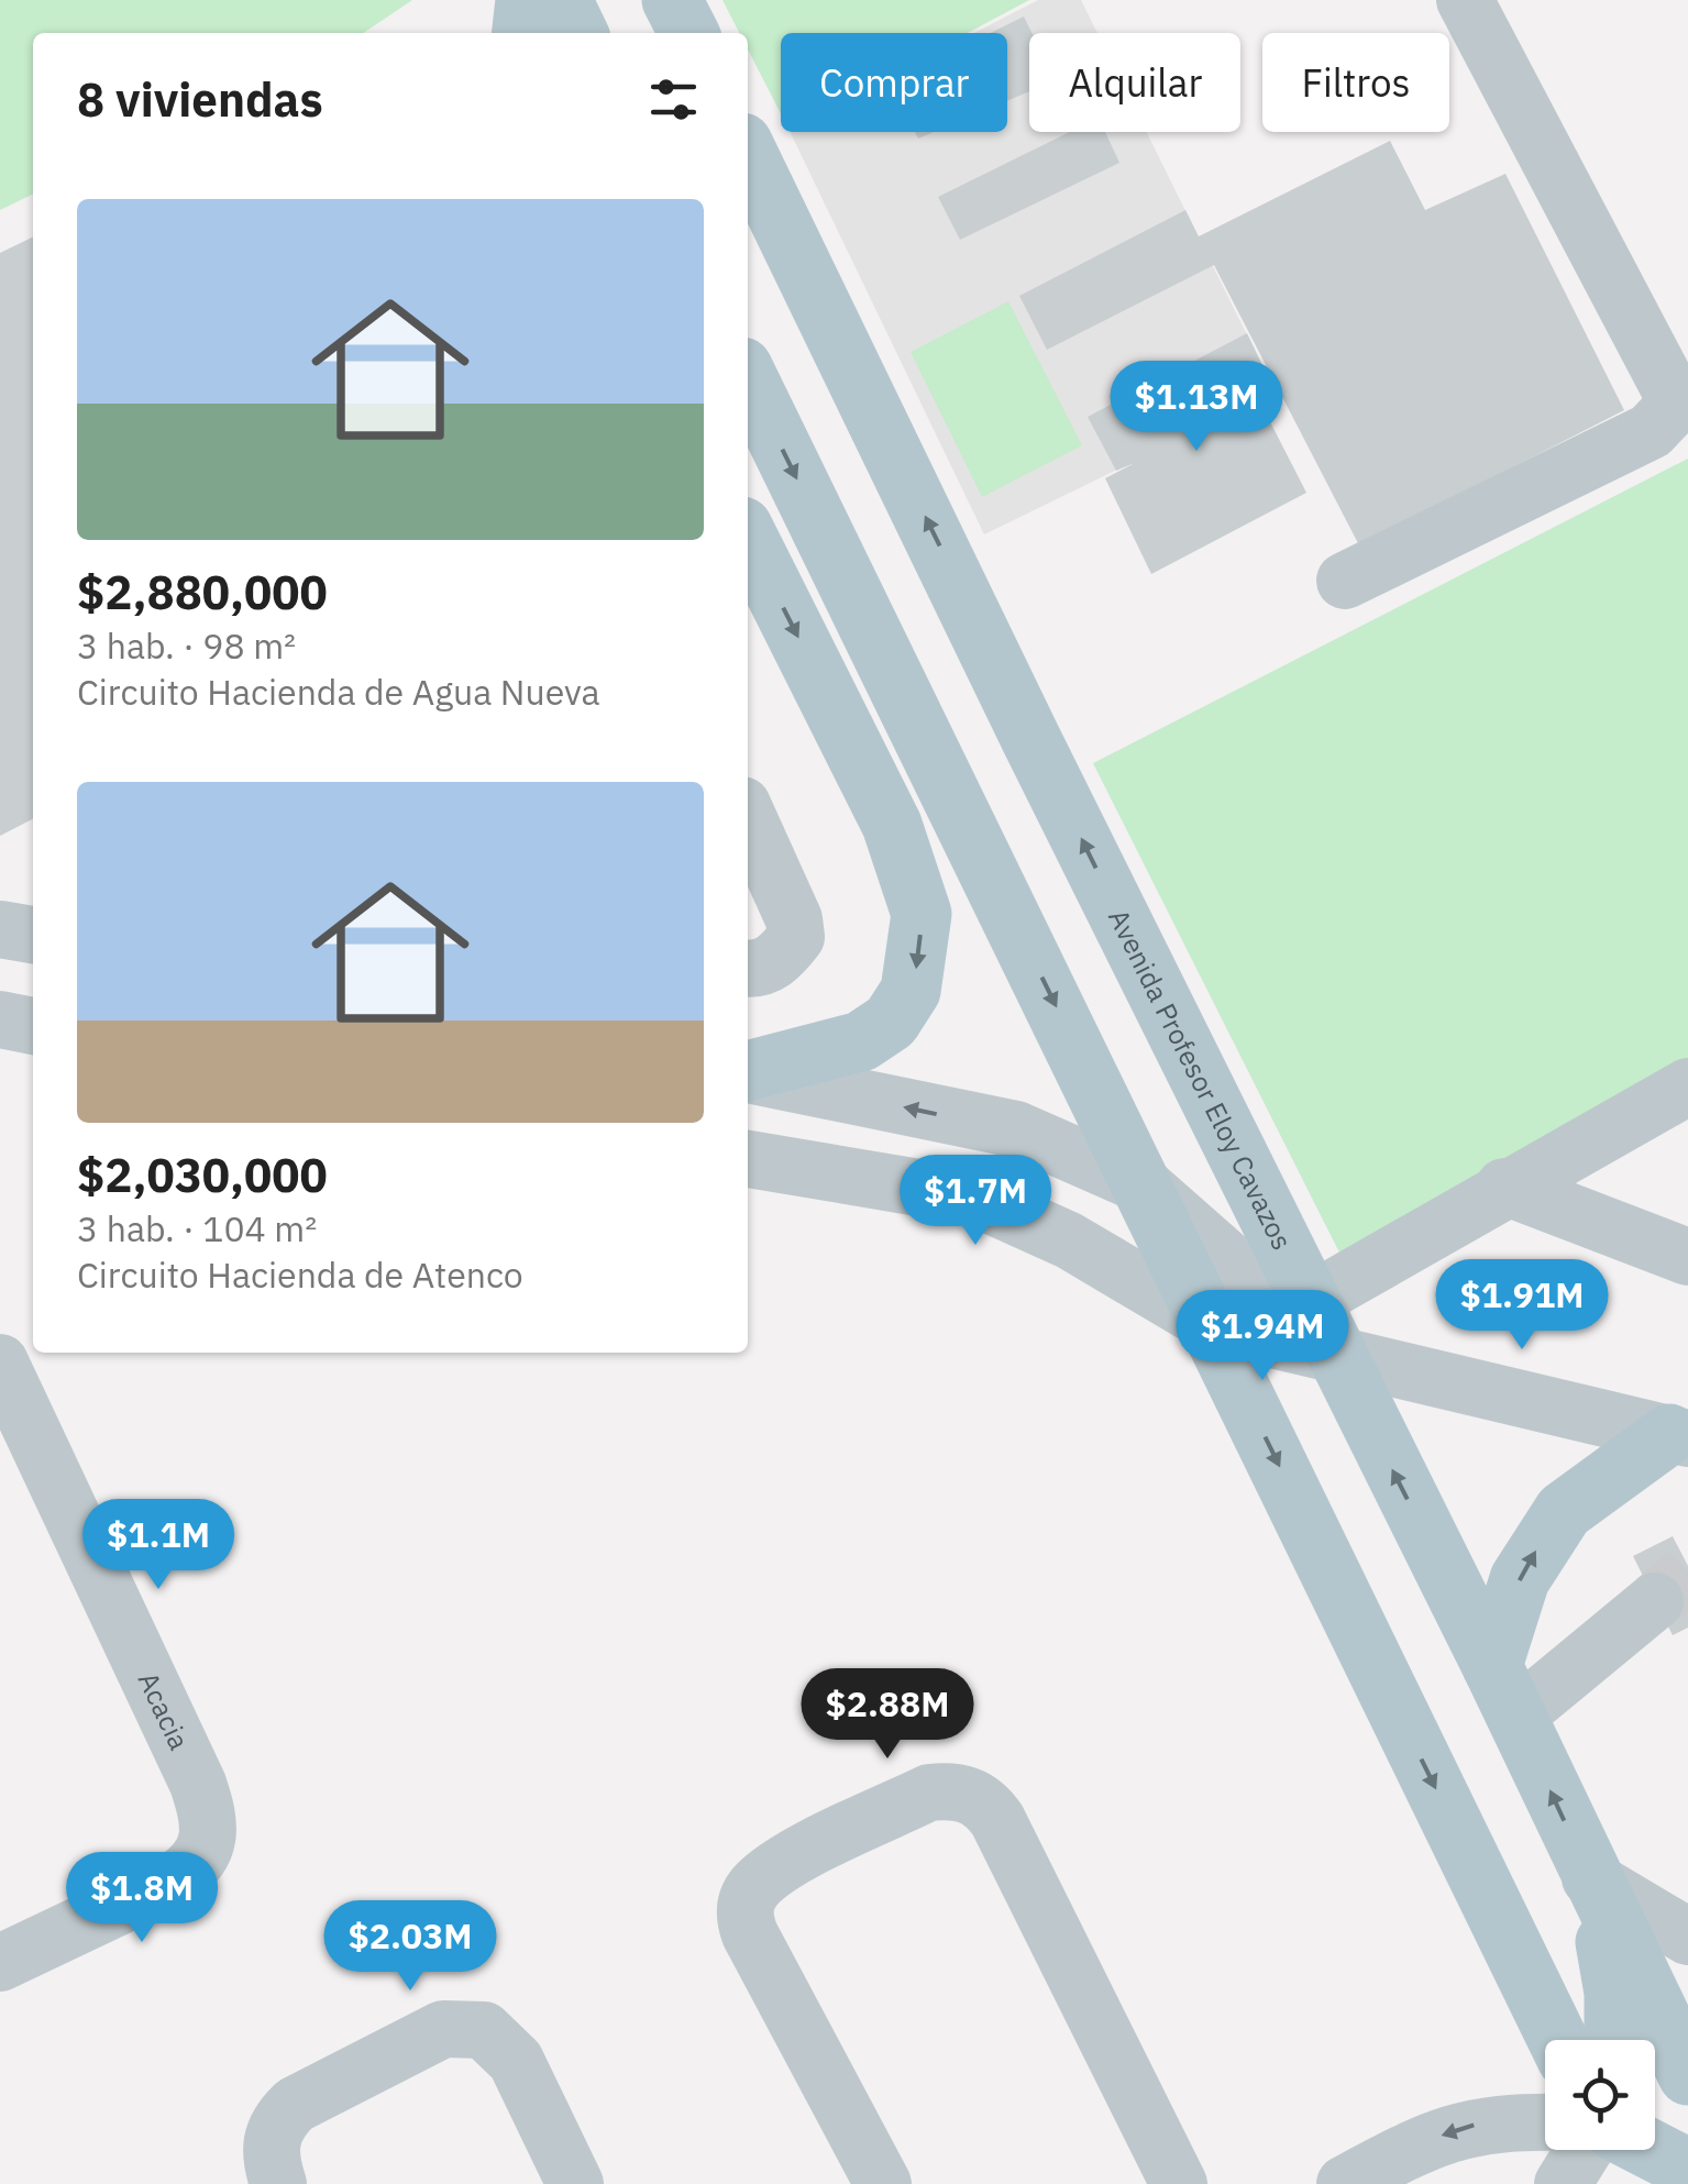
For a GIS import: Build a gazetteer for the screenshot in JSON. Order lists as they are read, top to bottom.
{
  "streets": {
    "main road": ["Avenida Profesor Eloy Cavazos"],
    "street": ["Acacia"]
  },
  "page": {
    "chip": ["Comprar", "Alquilar", "Filtros"],
    "heading": "8 viviendas",
    "list": [
      {
        "name": "$2,880,000",
        "note": "3 hab. · 98 m² · Circuito Hacienda de Agua Nueva"
      },
      {
        "name": "$2,030,000",
        "note": "3 hab. · 104 m² · Circuito Hacienda de Atenco"
      }
    ],
    "price": [
      "$1.13M",
      "$1.7M",
      "$1.91M",
      "$1.94M",
      "$1.1M",
      "$2.88M",
      "$1.8M",
      "$2.03M"
    ]
  }
}
